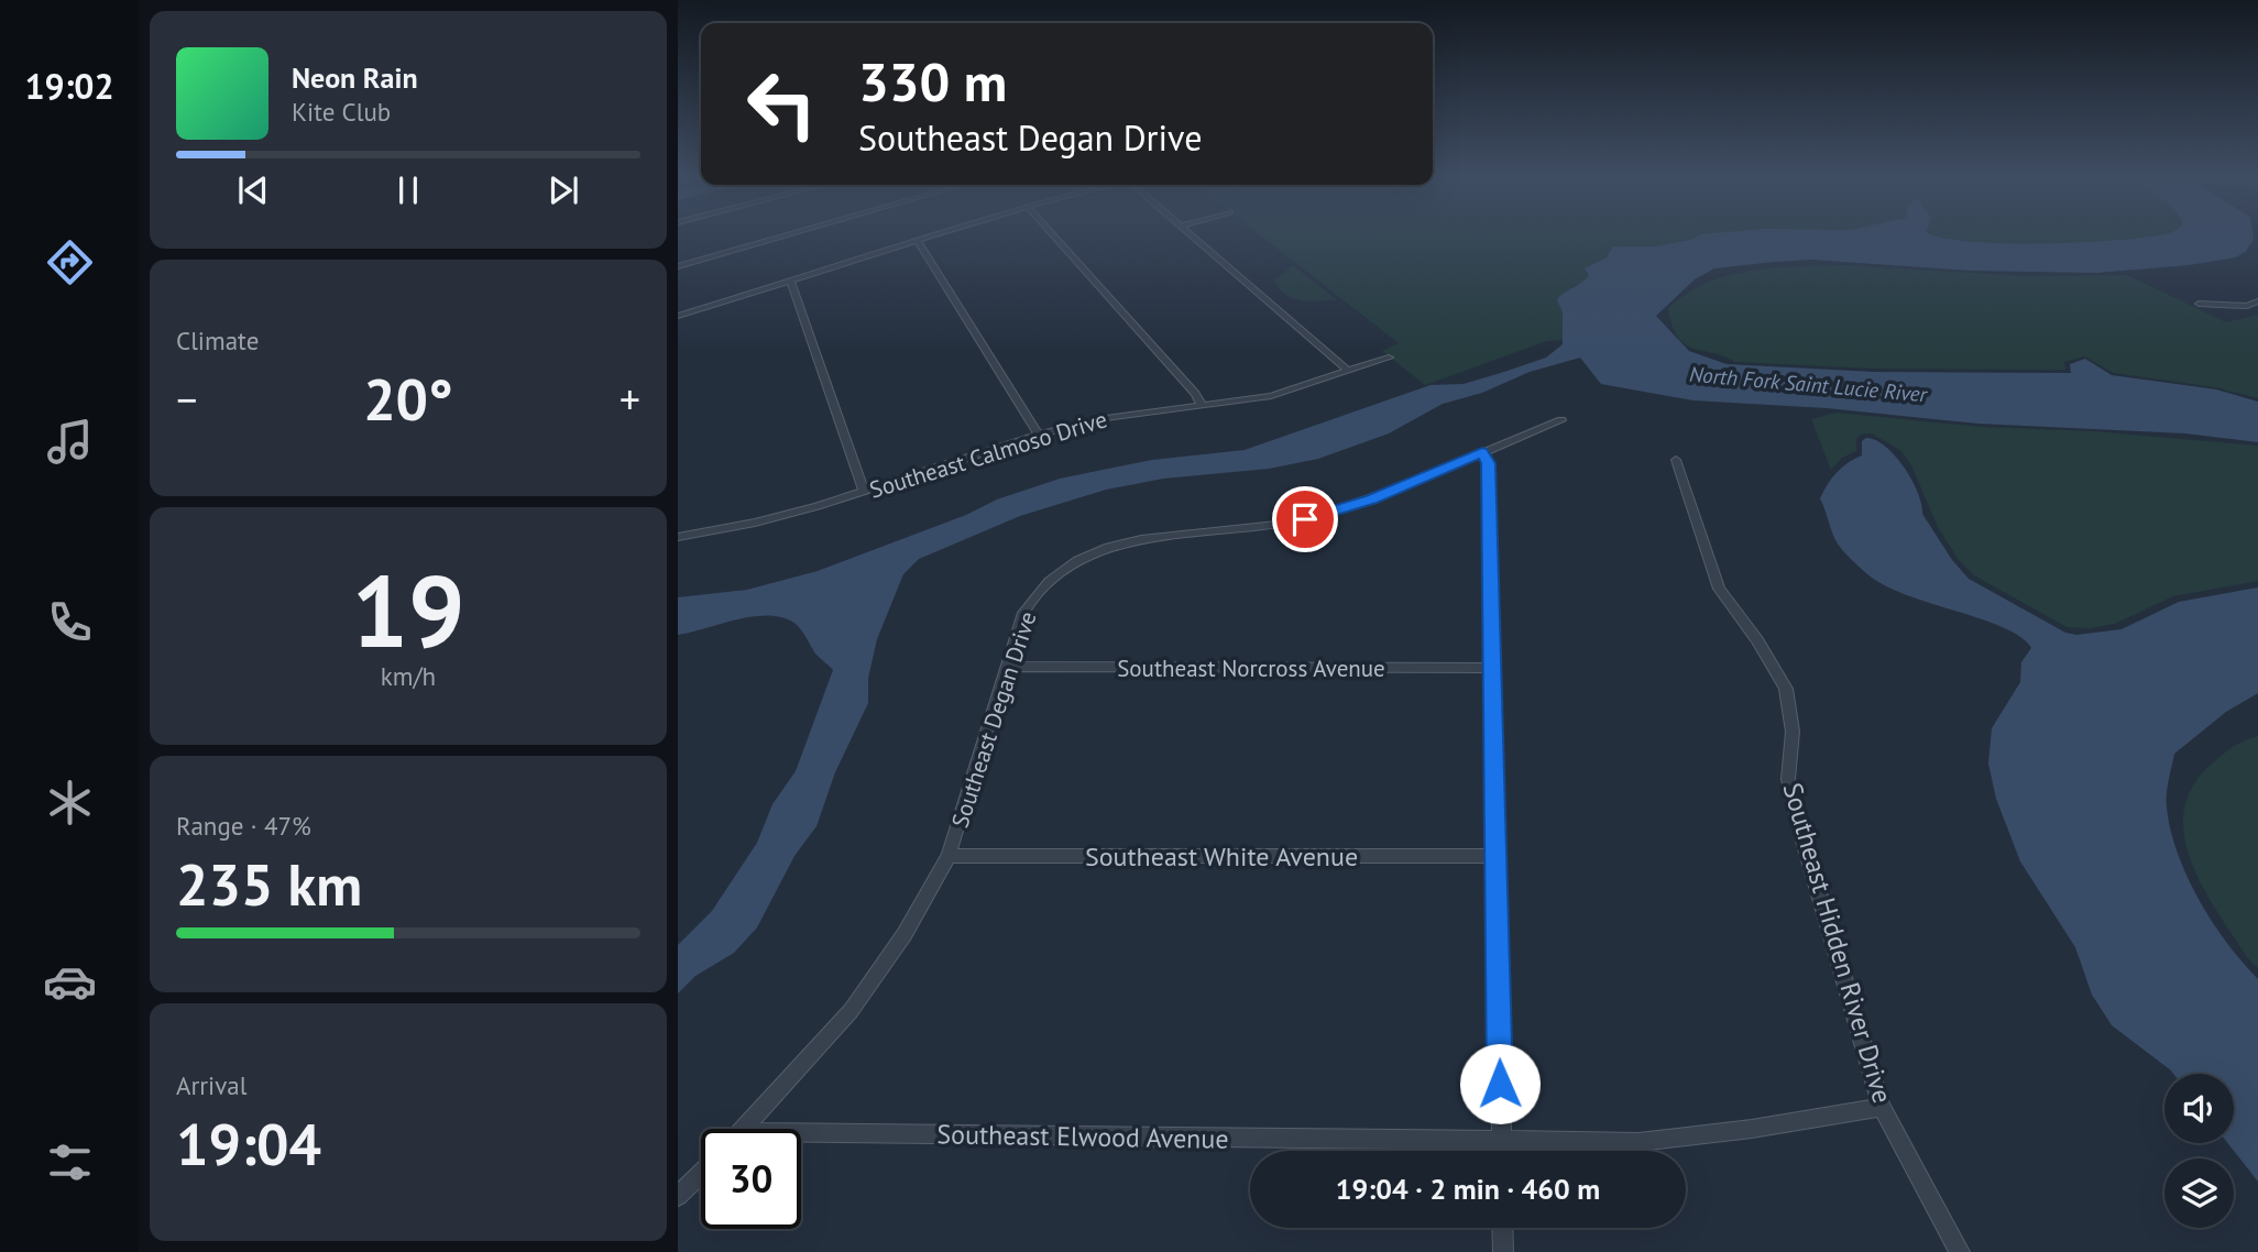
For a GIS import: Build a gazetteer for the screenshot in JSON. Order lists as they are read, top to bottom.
{
  "streets": {
    "street": [
      "Southeast Calmoso Drive",
      "Southeast Norcross Avenue",
      "Southeast Degan Drive",
      "Southeast White Avenue",
      "Southeast Hidden River Drive",
      "Southeast Elwood Avenue"
    ]
  },
  "crossings": [
    ["Southeast Norcross Avenue", "Southeast Degan Drive"],
    ["Southeast Degan Drive", "Southeast White Avenue"],
    ["Southeast Hidden River Drive", "Southeast Elwood Avenue"]
  ],
  "water": ["North Fork Saint Lucie River"],
  "page": {
    "tabs": "19:02",
    "turn": ["330 m", "Southeast Degan Drive"],
    "song": ["Neon Rain", "Kite Club"],
    "tile": [
      "Climate",
      ["19", "km/h"],
      ["Range · 47%", "235 km"],
      ["Arrival", "19:04"]
    ],
    "heat": ["−", "20°", "+"],
    "limit": "30",
    "trip": "19:04 · 2 min · 460 m"
  }
}
